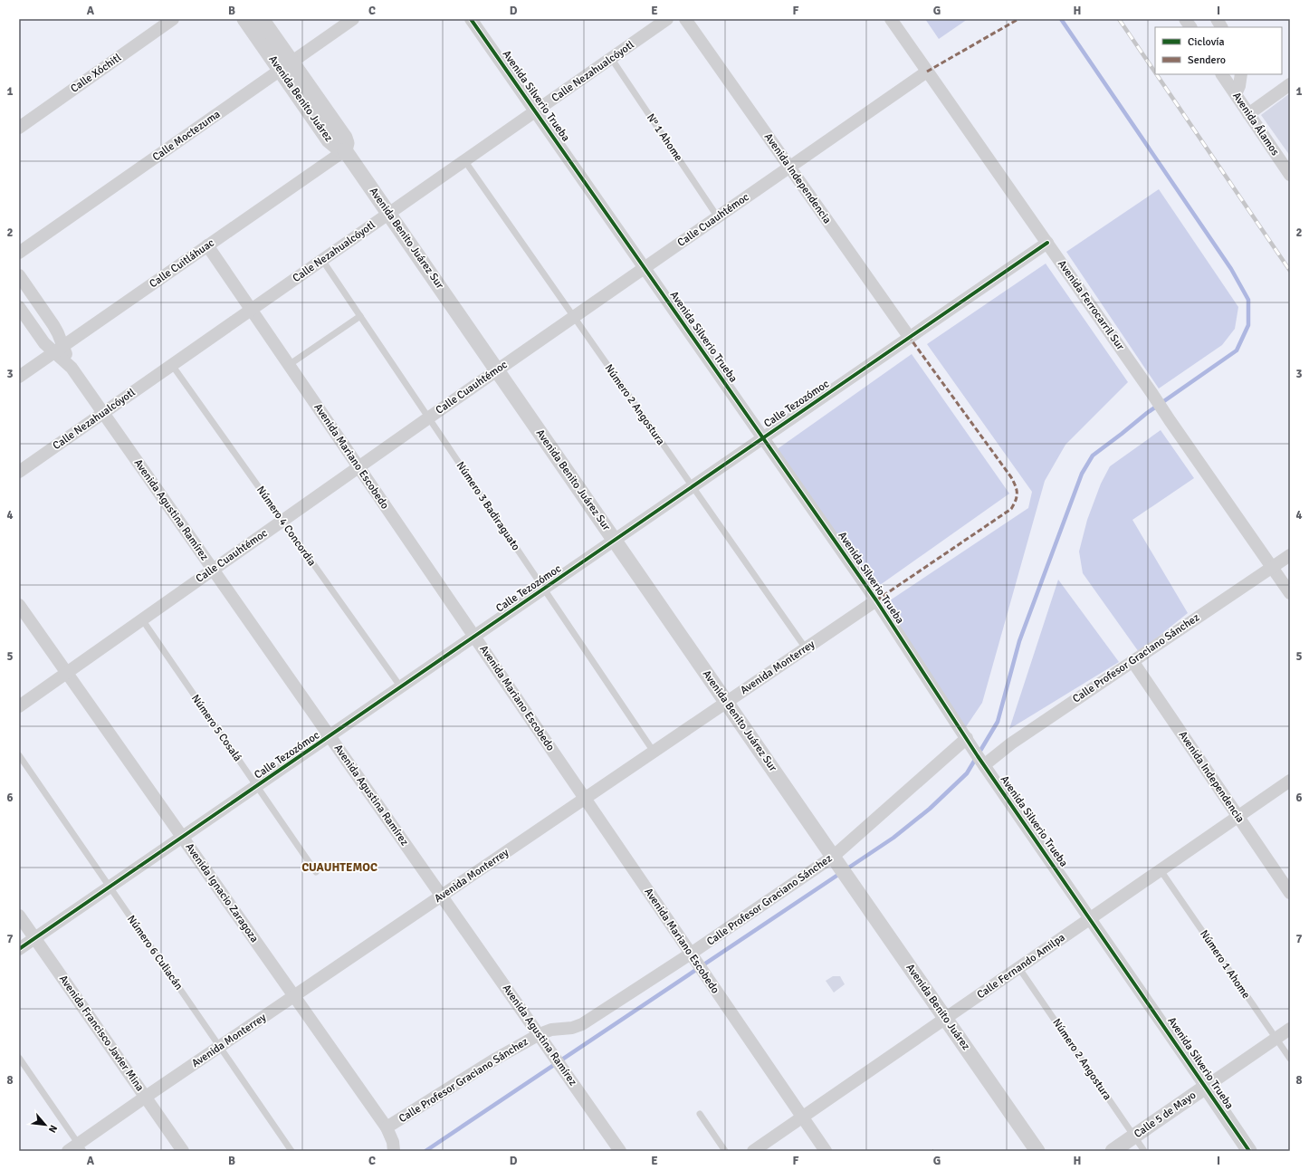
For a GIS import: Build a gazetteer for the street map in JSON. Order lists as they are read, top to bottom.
{
  "streets": {
    "street": [
      "Calle Nezahualcóyotl",
      "Calle Xóchitl",
      "Avenida Silverio Trueba",
      "Avenida Benito Juárez",
      "Avenida Álamos",
      "Calle Moctezuma",
      "Avenida Independencia",
      "Calle Cuauhtémoc",
      "Avenida Benito Juárez Sur",
      "Calle Cuitláhuac",
      "Avenida Ferrocarril Sur",
      "Calle Tezozómoc",
      "Avenida Mariano Escobedo",
      "Avenida Agustina Ramírez",
      "Calle Profesor Graciano Sánchez",
      "Avenida Monterrey",
      "Avenida Ignacio Zaragoza",
      "Calle Fernando Amilpa",
      "Avenida Francisco Javier Mina",
      "Calle 5 de Mayo"
    ],
    "lane": [
      "N° 1 Ahome",
      "Número 2 Angostura",
      "Número 3 Badiraguato",
      "Número 4 Concordia",
      "Número 5 Cosalá",
      "Número 6 Culiacán",
      "Número 1 Ahome"
    ]
  },
  "crossings": [
    ["Calle Nezahualcóyotl", "Avenida Silverio Trueba"],
    ["Calle Nezahualcóyotl", "N° 1 Ahome"],
    ["Calle Nezahualcóyotl", "Avenida Benito Juárez Sur"],
    ["Calle Nezahualcóyotl", "Número 2 Angostura"],
    ["Calle Nezahualcóyotl", "Avenida Mariano Escobedo"],
    ["Calle Nezahualcóyotl", "Número 3 Badiraguato"],
    ["Calle Nezahualcóyotl", "Avenida Agustina Ramírez"],
    ["Calle Nezahualcóyotl", "Número 4 Concordia"],
    ["Avenida Silverio Trueba", "Calle Cuauhtémoc"],
    ["Avenida Silverio Trueba", "Calle Tezozómoc"],
    ["Avenida Silverio Trueba", "Calle Profesor Graciano Sánchez"],
    ["Avenida Silverio Trueba", "Avenida Monterrey"],
    ["Avenida Silverio Trueba", "Calle Fernando Amilpa"],
    ["Avenida Silverio Trueba", "Calle 5 de Mayo"],
    ["Avenida Benito Juárez", "Calle Moctezuma"],
    ["Avenida Benito Juárez", "Avenida Benito Juárez Sur"],
    ["Avenida Benito Juárez", "Calle Cuitláhuac"],
    ["Avenida Benito Juárez", "Calle Profesor Graciano Sánchez"],
    ["Avenida Benito Juárez", "Calle Fernando Amilpa"],
    ["N° 1 Ahome", "Calle Cuauhtémoc"],
    ["Avenida Independencia", "Calle Cuauhtémoc"],
    ["Avenida Independencia", "Calle Tezozómoc"],
    ["Avenida Independencia", "Calle Profesor Graciano Sánchez"],
    ["Avenida Independencia", "Calle Fernando Amilpa"],
    ["Calle Cuauhtémoc", "Avenida Benito Juárez Sur"],
    ["Calle Cuauhtémoc", "Avenida Ferrocarril Sur"],
    ["Calle Cuauhtémoc", "Número 2 Angostura"],
    ["Calle Cuauhtémoc", "Avenida Mariano Escobedo"],
    ["Calle Cuauhtémoc", "Número 3 Badiraguato"],
    ["Calle Cuauhtémoc", "Avenida Agustina Ramírez"],
    ["Calle Cuauhtémoc", "Número 4 Concordia"],
    ["Calle Cuauhtémoc", "Número 5 Cosalá"],
    ["Calle Cuauhtémoc", "Avenida Ignacio Zaragoza"],
    ["Avenida Benito Juárez Sur", "Calle Cuitláhuac"],
    ["Avenida Benito Juárez Sur", "Calle Tezozómoc"],
    ["Avenida Benito Juárez Sur", "Calle Profesor Graciano Sánchez"],
    ["Avenida Benito Juárez Sur", "Avenida Monterrey"],
    ["Calle Cuitláhuac", "Avenida Mariano Escobedo"],
    ["Calle Cuitláhuac", "Avenida Agustina Ramírez"],
    ["Avenida Ferrocarril Sur", "Calle Tezozómoc"],
    ["Avenida Ferrocarril Sur", "Calle Profesor Graciano Sánchez"],
    ["Calle Tezozómoc", "Número 2 Angostura"],
    ["Calle Tezozómoc", "Avenida Mariano Escobedo"],
    ["Calle Tezozómoc", "Número 3 Badiraguato"],
    ["Calle Tezozómoc", "Avenida Agustina Ramírez"],
    ["Calle Tezozómoc", "Número 4 Concordia"],
    ["Calle Tezozómoc", "Número 5 Cosalá"],
    ["Calle Tezozómoc", "Avenida Ignacio Zaragoza"],
    ["Calle Tezozómoc", "Número 6 Culiacán"],
    ["Calle Tezozómoc", "Avenida Francisco Javier Mina"],
    ["Número 2 Angostura", "Avenida Monterrey"],
    ["Número 2 Angostura", "Calle Fernando Amilpa"],
    ["Número 2 Angostura", "Calle 5 de Mayo"],
    ["Avenida Mariano Escobedo", "Calle Profesor Graciano Sánchez"],
    ["Avenida Mariano Escobedo", "Avenida Monterrey"],
    ["Avenida Mariano Escobedo", "Calle Fernando Amilpa"],
    ["Número 3 Badiraguato", "Avenida Monterrey"],
    ["Avenida Agustina Ramírez", "Calle Profesor Graciano Sánchez"],
    ["Avenida Agustina Ramírez", "Avenida Monterrey"],
    ["Calle Profesor Graciano Sánchez", "Avenida Ignacio Zaragoza"],
    ["Avenida Monterrey", "Avenida Ignacio Zaragoza"],
    ["Avenida Monterrey", "Número 6 Culiacán"],
    ["Avenida Monterrey", "Avenida Francisco Javier Mina"],
    ["Número 1 Ahome", "Calle Fernando Amilpa"],
    ["Número 1 Ahome", "Calle 5 de Mayo"]
  ],
  "districts": ["CUAUHTEMOC"],
  "legend": ["Ciclovía", "Sendero"],
  "north": "bottom right",
  "grid": {
    "columns": [
      "A",
      "B",
      "C",
      "D",
      "E",
      "F",
      "G",
      "H",
      "I"
    ],
    "rows": [
      "1",
      "2",
      "3",
      "4",
      "5",
      "6",
      "7",
      "8"
    ]
  }
}
